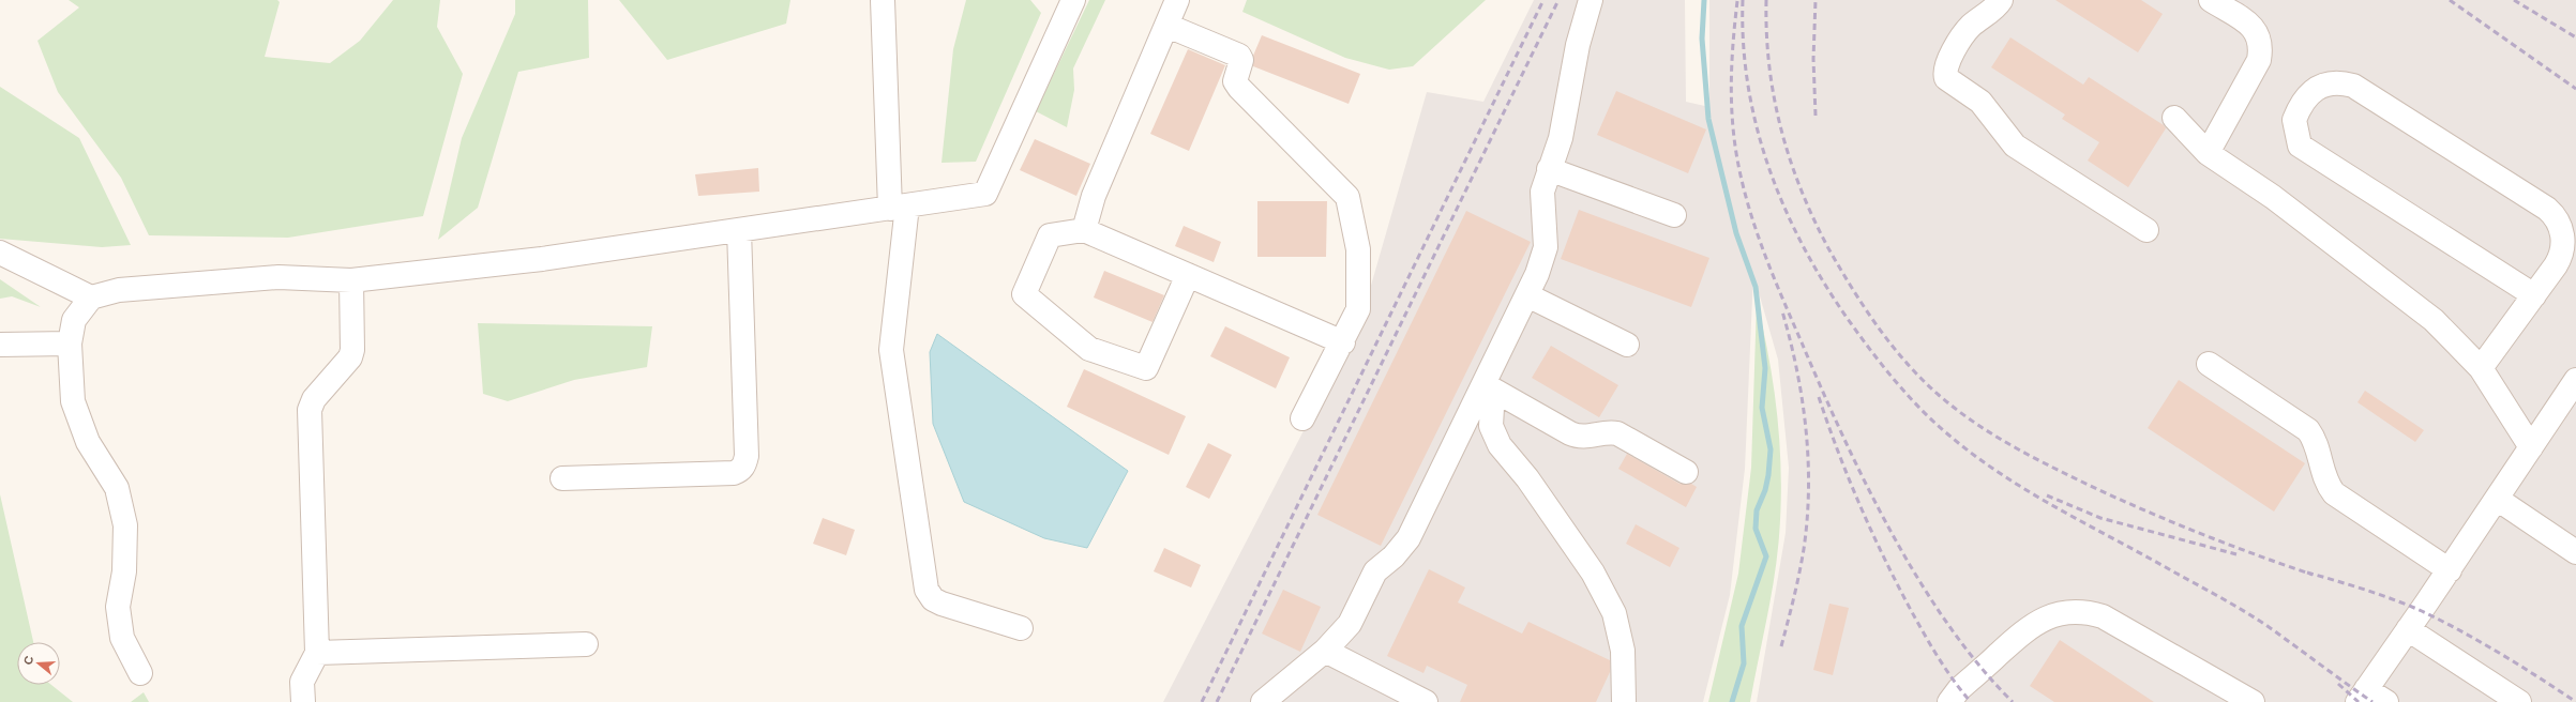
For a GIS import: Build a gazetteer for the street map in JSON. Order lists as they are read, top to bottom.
{
  "north": "left"
}
